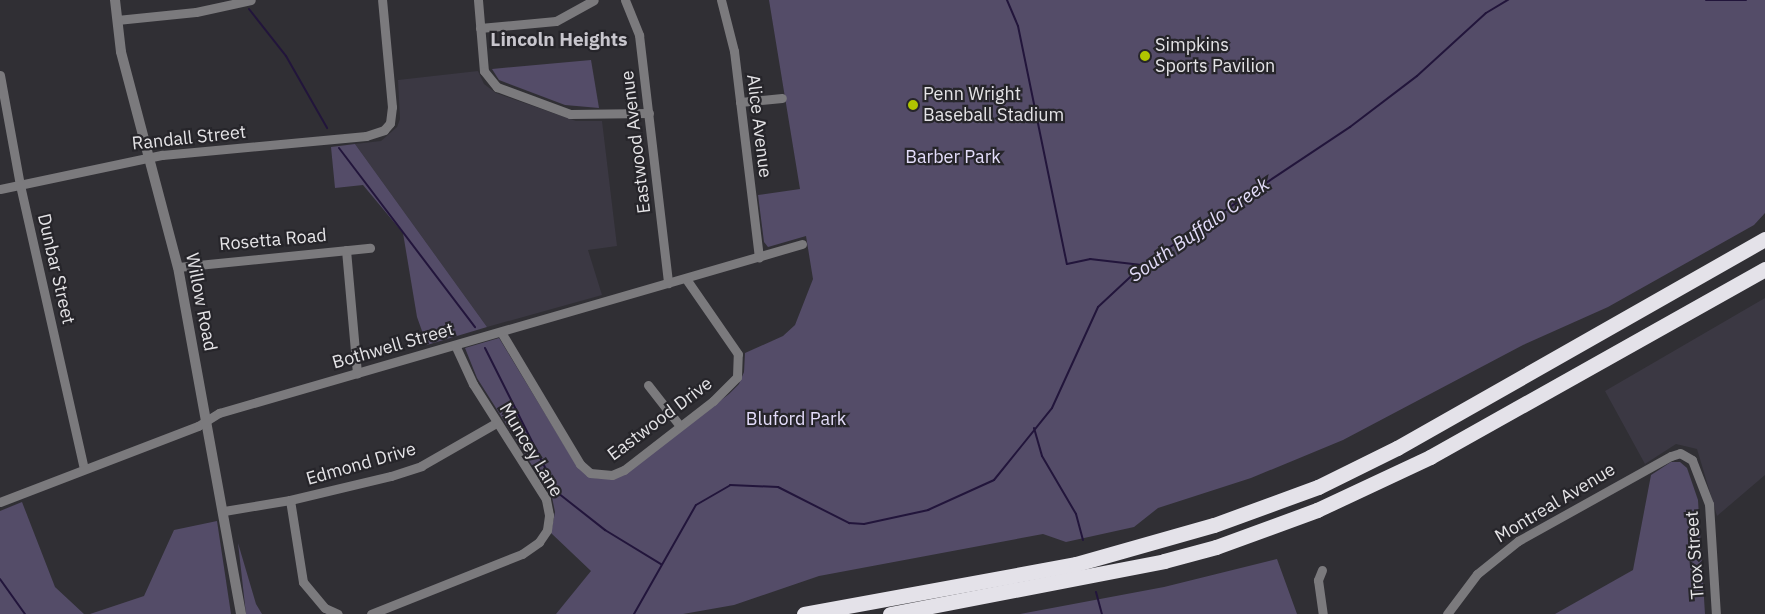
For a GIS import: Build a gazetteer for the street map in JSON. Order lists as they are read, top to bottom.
{
  "streets": {
    "street": [
      "Alice Avenue",
      "Randall Street",
      "Eastwood Avenue",
      "Rosetta Road",
      "Dunbar Street",
      "Willow Road",
      "Bothwell Street",
      "Eastwood Drive",
      "Muncey Lane",
      "Edmond Drive",
      "Montreal Avenue",
      "Trox Street"
    ]
  },
  "crossings": [
    ["Alice Avenue", "Bothwell Street"],
    ["Randall Street", "Dunbar Street"],
    ["Randall Street", "Willow Road"],
    ["Eastwood Avenue", "Bothwell Street"],
    ["Rosetta Road", "Willow Road"],
    ["Dunbar Street", "Bothwell Street"],
    ["Willow Road", "Bothwell Street"],
    ["Willow Road", "Edmond Drive"],
    ["Bothwell Street", "Eastwood Drive"],
    ["Bothwell Street", "Muncey Lane"],
    ["Muncey Lane", "Edmond Drive"],
    ["Montreal Avenue", "Trox Street"]
  ],
  "districts": ["Lincoln Heights"],
  "water": ["South Buffalo Creek"],
  "parks": ["Barber Park", "Bluford Park"],
  "places": ["Simpkins Sports Pavilion", "Penn Wright Baseball Stadium"]
}
